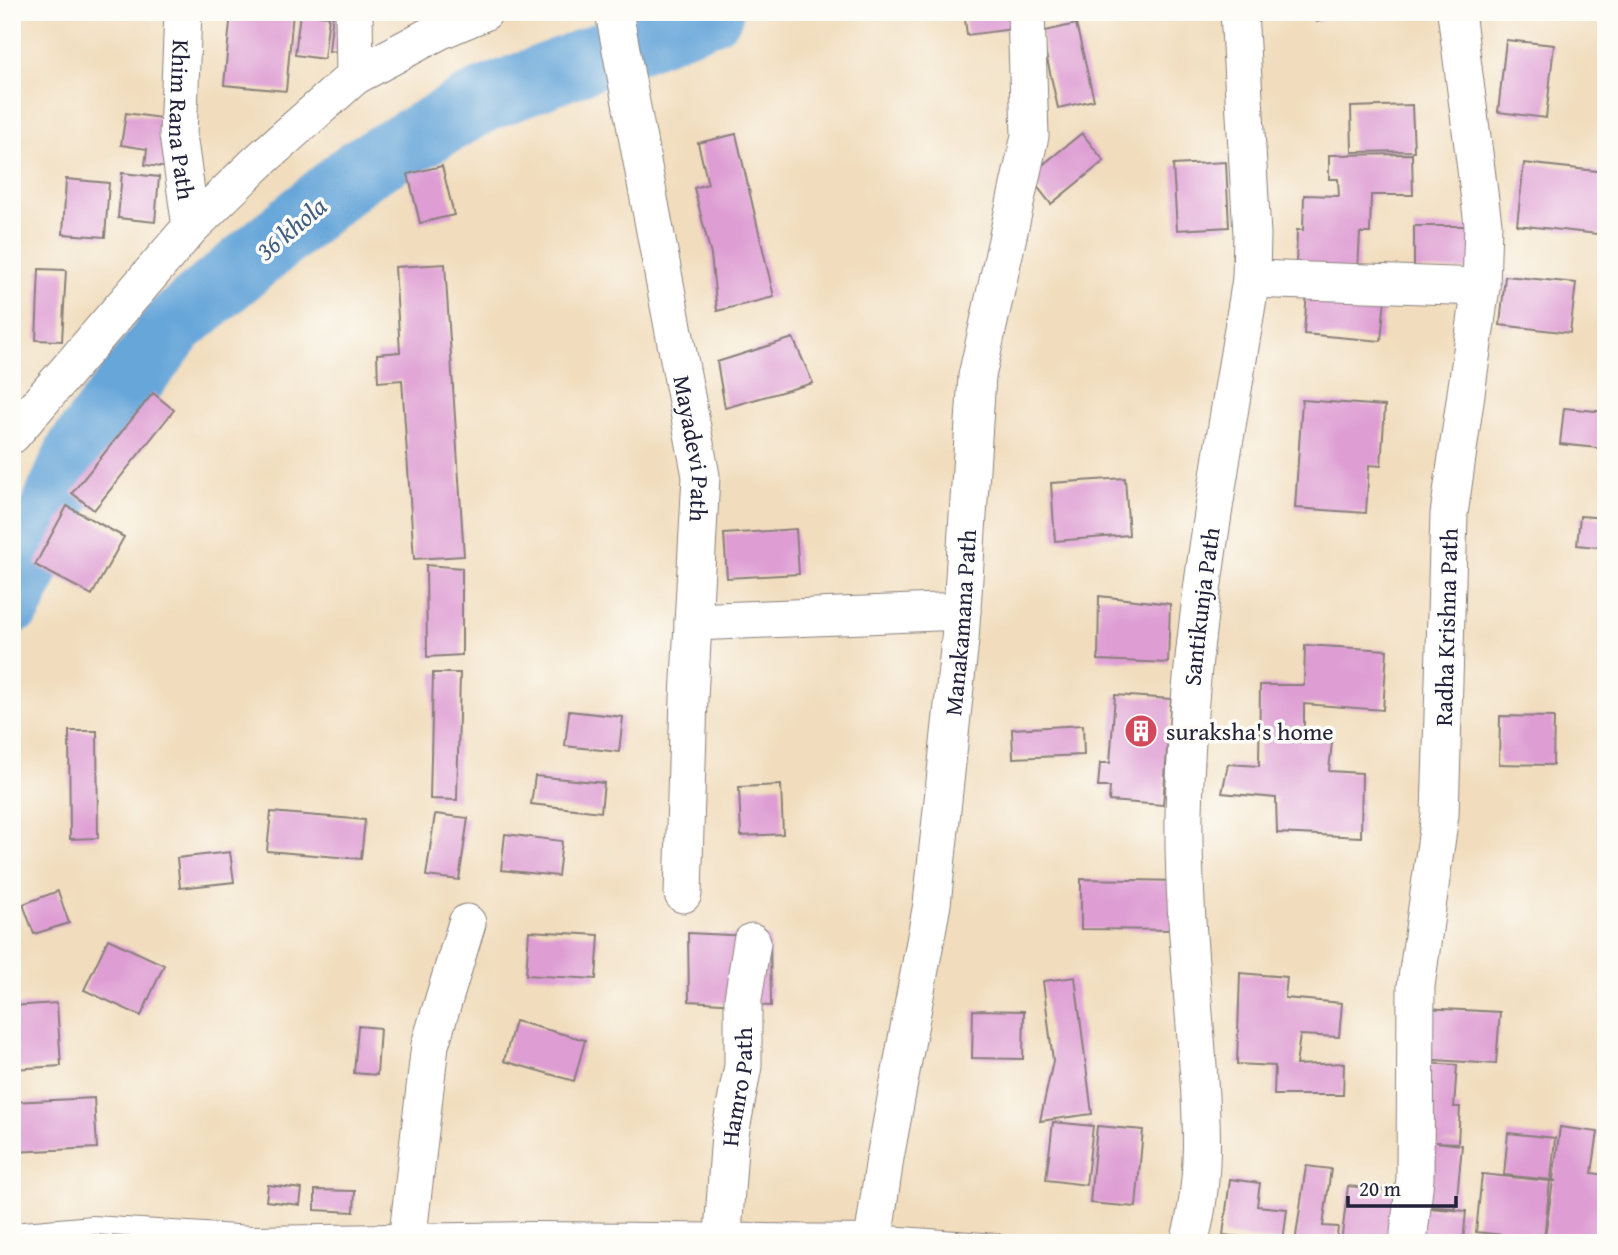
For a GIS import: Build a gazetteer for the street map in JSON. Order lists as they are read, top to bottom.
{
  "streets": {
    "street": [
      "Khim Rana Path",
      "Mayadevi Path",
      "Santikunja Path",
      "Manakamana Path",
      "Radha Krishna Path",
      "Hamro Path"
    ]
  },
  "water": ["36 khola"],
  "places": {
    "building": ["suraksha's home"]
  },
  "scale_bar": "20 m"
}
